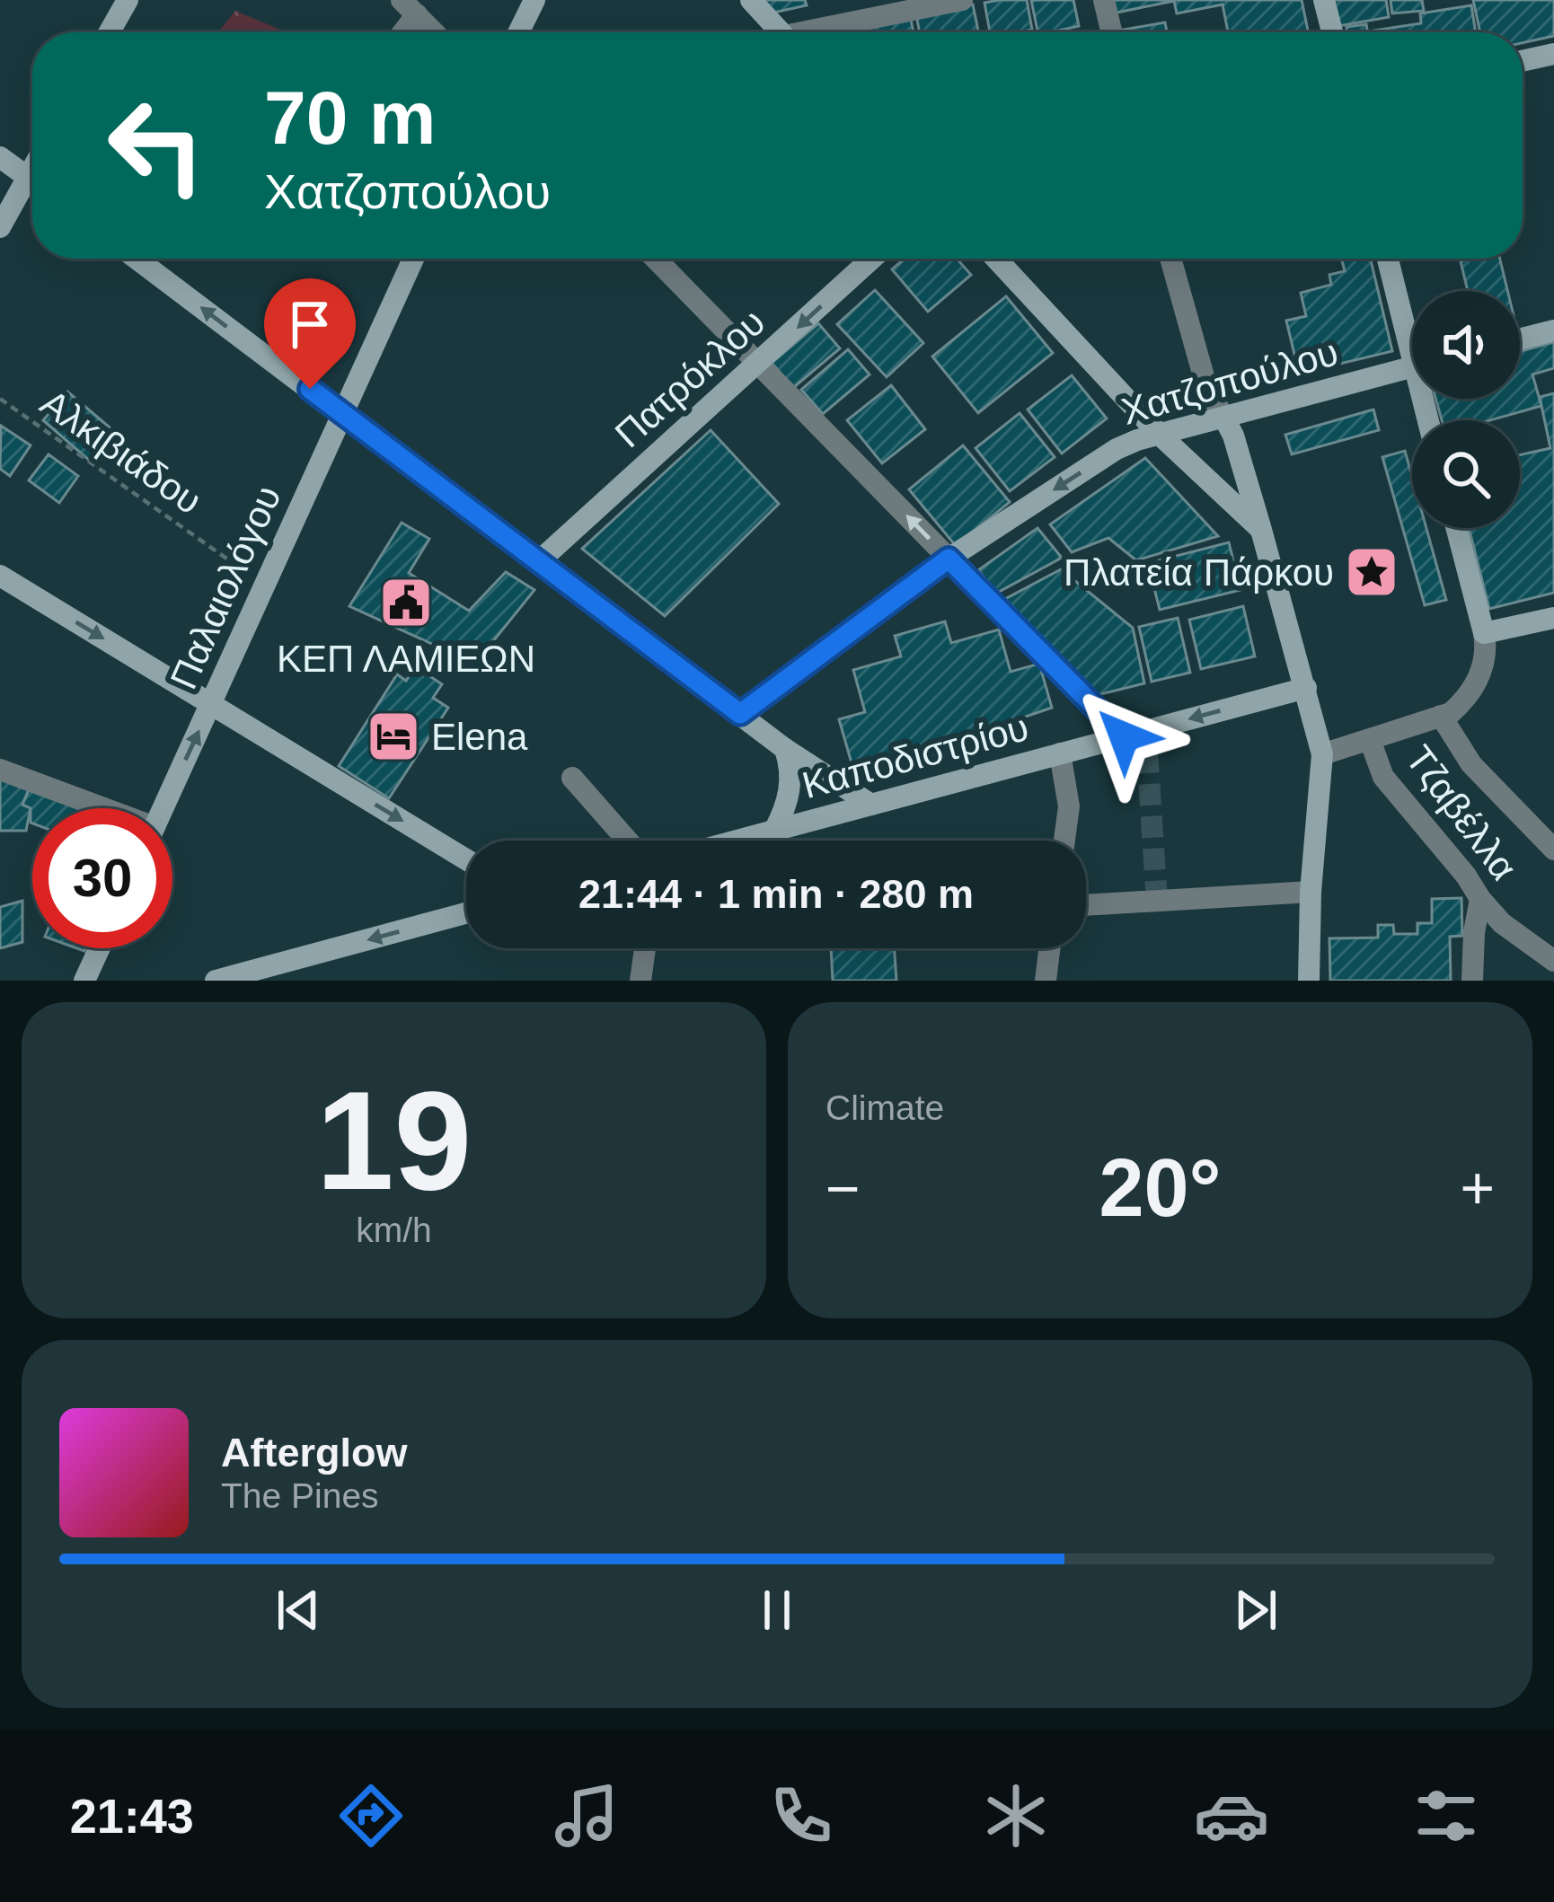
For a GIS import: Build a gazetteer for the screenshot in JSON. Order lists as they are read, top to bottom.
{
  "streets": {
    "main road": [
      "Πατρόκλου",
      "Χατζοπούλου",
      "Παλαιολόγου",
      "Καποδιστρίου"
    ],
    "street": ["Τζαβέλλα"],
    "path": ["Αλκιβιάδου"]
  },
  "crossings": [
    ["Αλκιβιάδου", "Παλαιολόγου"]
  ],
  "places": {
    "place": ["Πλατεία Πάρκου"],
    "public building": ["ΚΕΠ ΛΑΜΙΕΩΝ"],
    "hotel": ["Elena"]
  },
  "page": {
    "turn": ["70 m", "Χατζοπούλου"],
    "limit": "30",
    "trip": "21:44 · 1 min · 280 m",
    "tile": [
      ["19", "km/h"],
      "Climate"
    ],
    "heat": ["−", "20°", "+"],
    "song": ["Afterglow", "The Pines"],
    "tabs": "21:43"
  }
}
